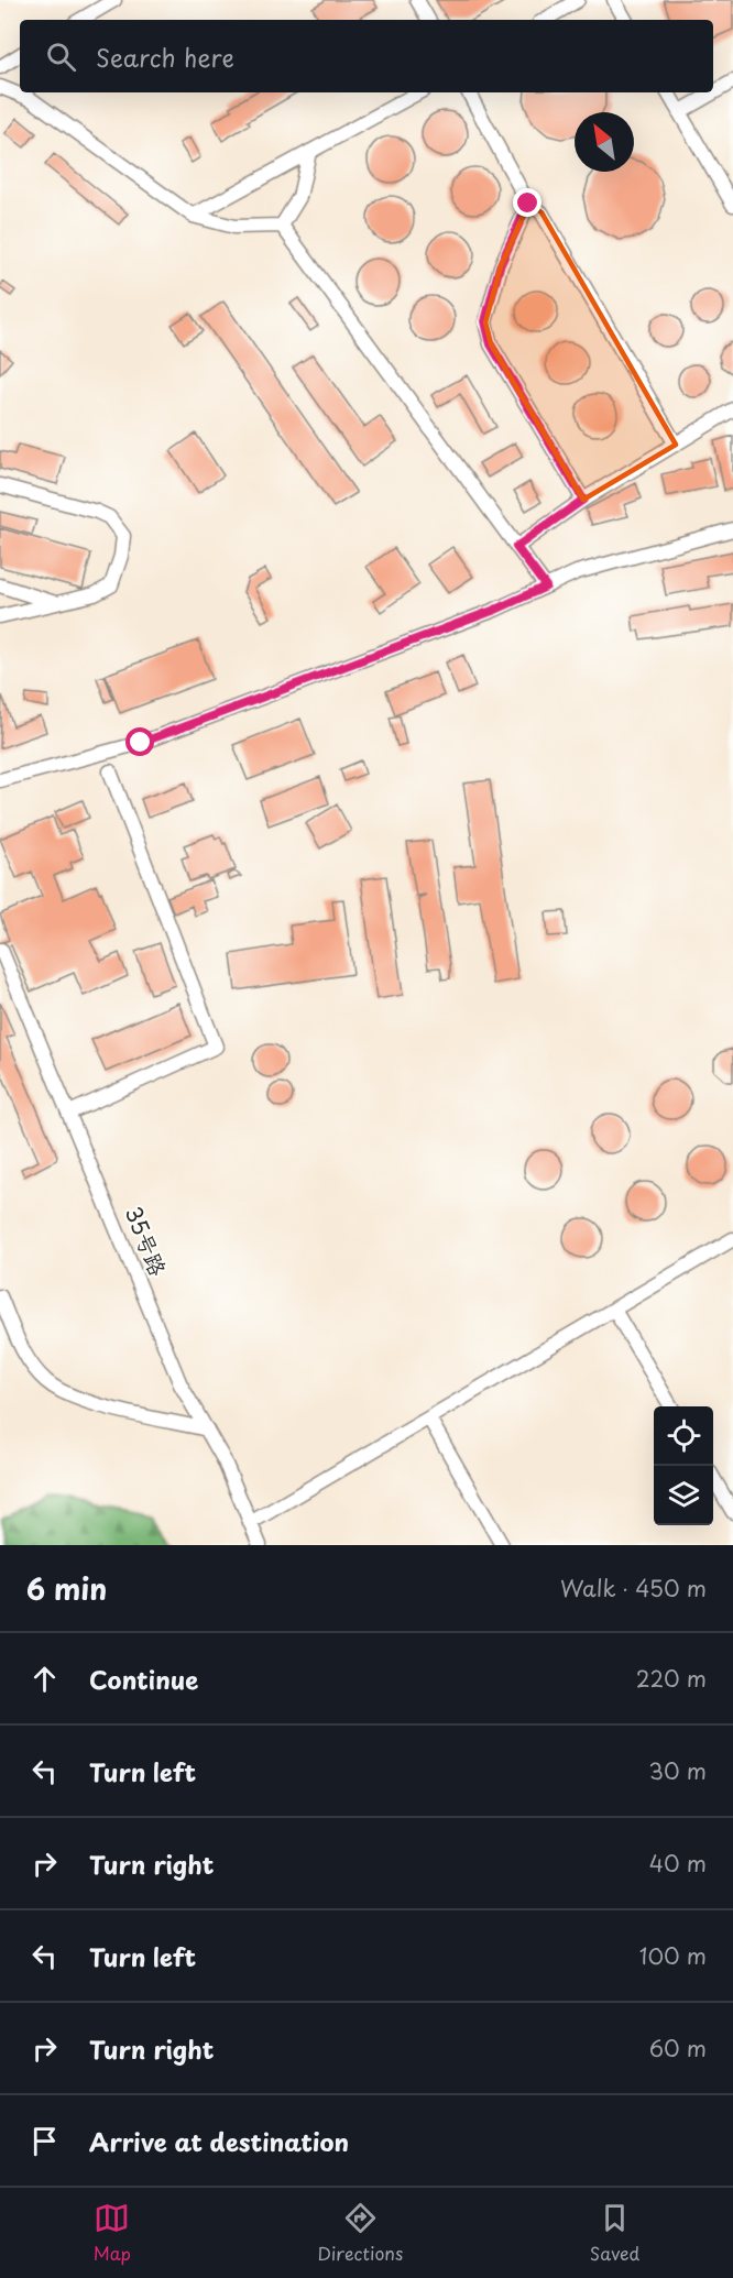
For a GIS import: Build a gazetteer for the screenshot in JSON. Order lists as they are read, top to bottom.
{
  "streets": {
    "street": ["35号路"]
  },
  "north": "top left",
  "page": {
    "search": "Search here",
    "heading": ["6 min", "Walk · 450 m"],
    "list": [
      ["Continue", "220 m"],
      ["Turn left", "30 m"],
      ["Turn right", "40 m"],
      ["Turn left", "100 m"],
      ["Turn right", "60 m"],
      "Arrive at destination"
    ],
    "nav": ["Map", "Directions", "Saved"]
  }
}
